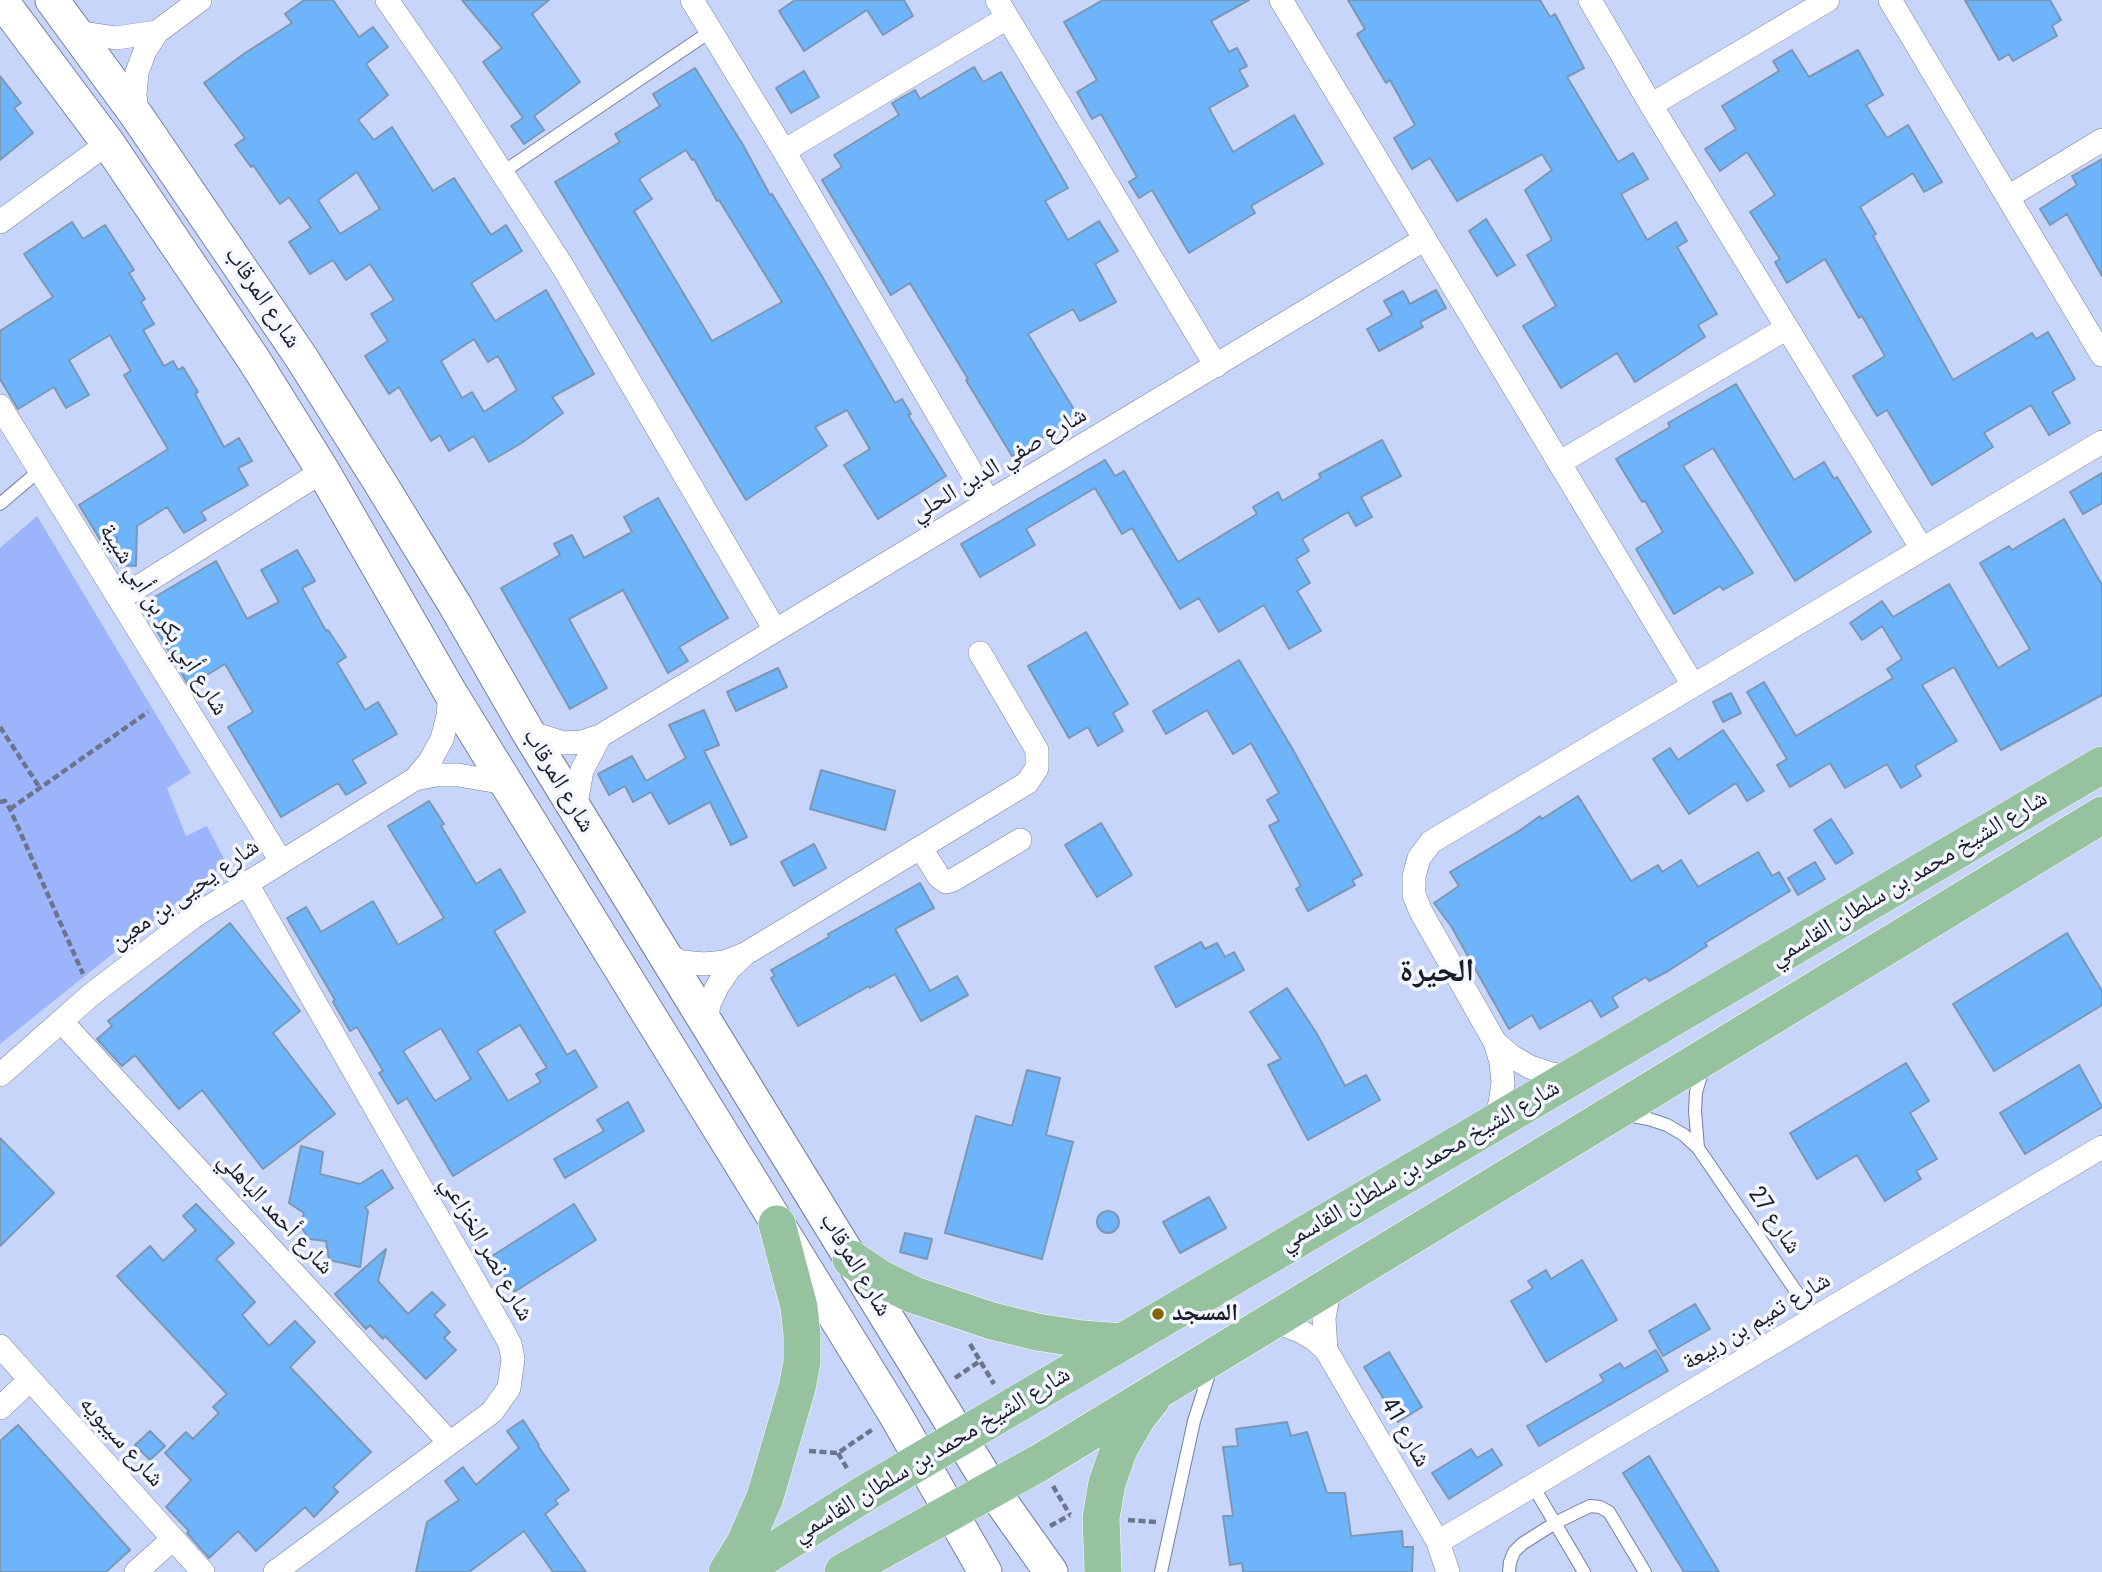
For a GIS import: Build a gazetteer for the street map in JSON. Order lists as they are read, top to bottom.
{
  "streets": {
    "main road": ["شارع المرقاب", "شارع الشيخ محمد بن سلطان القاسمي"],
    "street": [
      "شارع صفي الدين الحلي",
      "شارع أبي بكر بن أبي شيبة",
      "شارع يحيى بن معين",
      "شارع أحمد الباهلي",
      "شارع نصر الخزاعي",
      "شارع تميم بن ربيعة",
      "شارع 41",
      "شارع سيبويه"
    ],
    "lane": ["شارع 27"]
  },
  "crossings": [
    ["شارع المرقاب", "شارع صفي الدين الحلي"],
    ["شارع المرقاب", "شارع الشيخ محمد بن سلطان القاسمي"],
    ["شارع المرقاب", "شارع يحيى بن معين"],
    ["شارع أبي بكر بن أبي شيبة", "شارع يحيى بن معين"],
    ["شارع الشيخ محمد بن سلطان القاسمي", "شارع 27"],
    ["شارع الشيخ محمد بن سلطان القاسمي", "شارع 41"],
    ["شارع يحيى بن معين", "شارع أحمد الباهلي"],
    ["شارع يحيى بن معين", "شارع نصر الخزاعي"],
    ["شارع أحمد الباهلي", "شارع نصر الخزاعي"],
    ["شارع 27", "شارع تميم بن ربيعة"],
    ["شارع تميم بن ربيعة", "شارع 41"]
  ],
  "districts": ["الحيرة"],
  "places": ["المسجد"]
}
